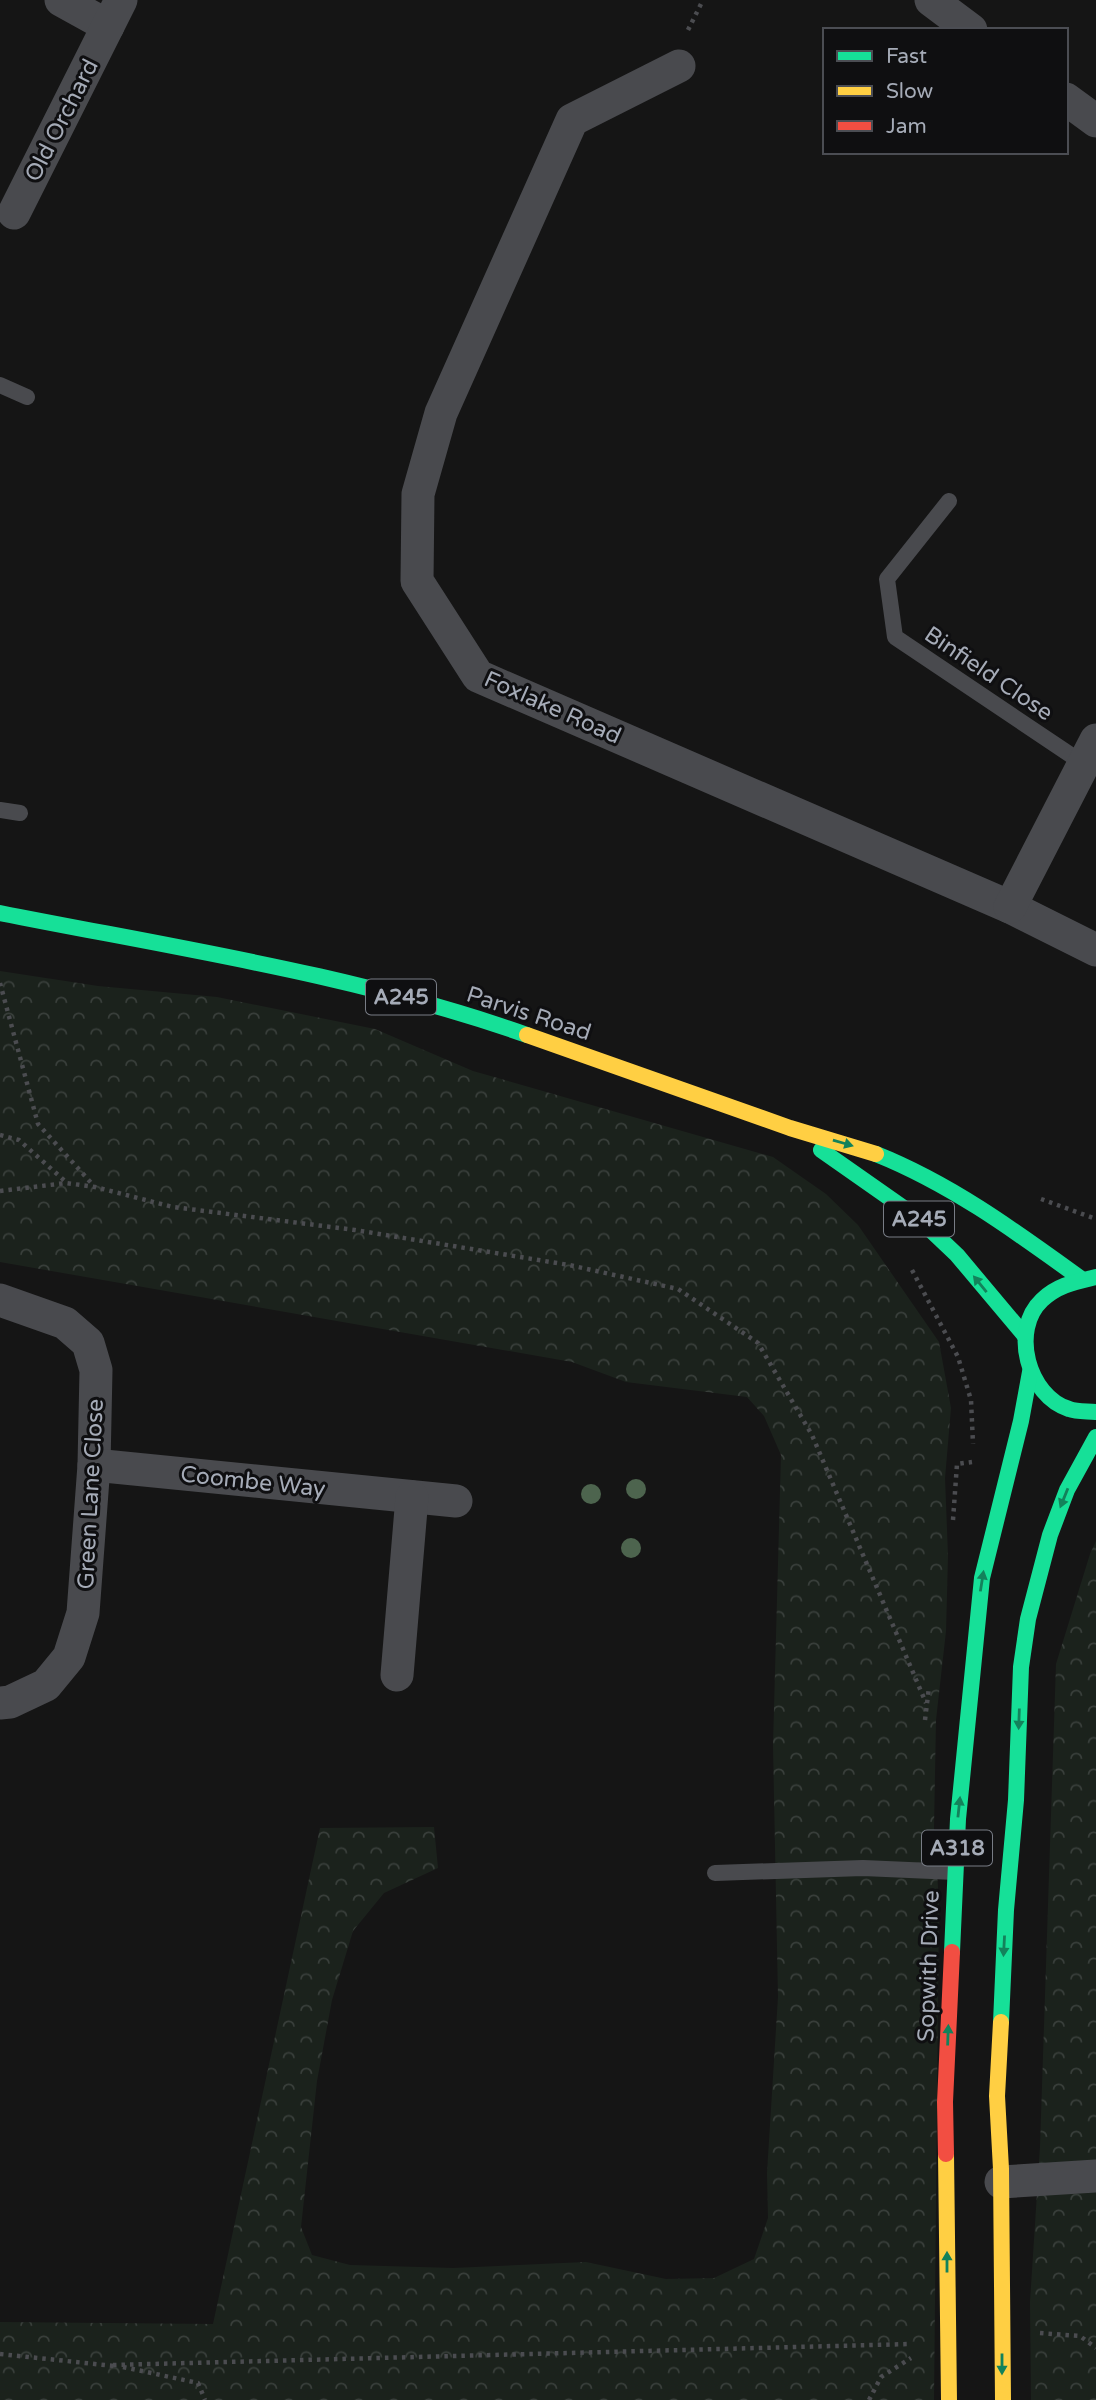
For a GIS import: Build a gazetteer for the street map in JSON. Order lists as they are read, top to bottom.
{
  "streets": {
    "main road": [
      "A245",
      "Parvis Road",
      "A318",
      "Sopwith Drive"
    ],
    "street": [
      "Old Orchard",
      "Foxlake Road",
      "Coombe Way",
      "Green Lane Close"
    ],
    "lane": ["Binfield Close"]
  },
  "crossings": [
    ["A245", "Parvis Road"],
    ["A245", "Sopwith Drive"],
    ["Coombe Way", "Green Lane Close"]
  ],
  "legend": ["Fast", "Slow", "Jam"]
}
